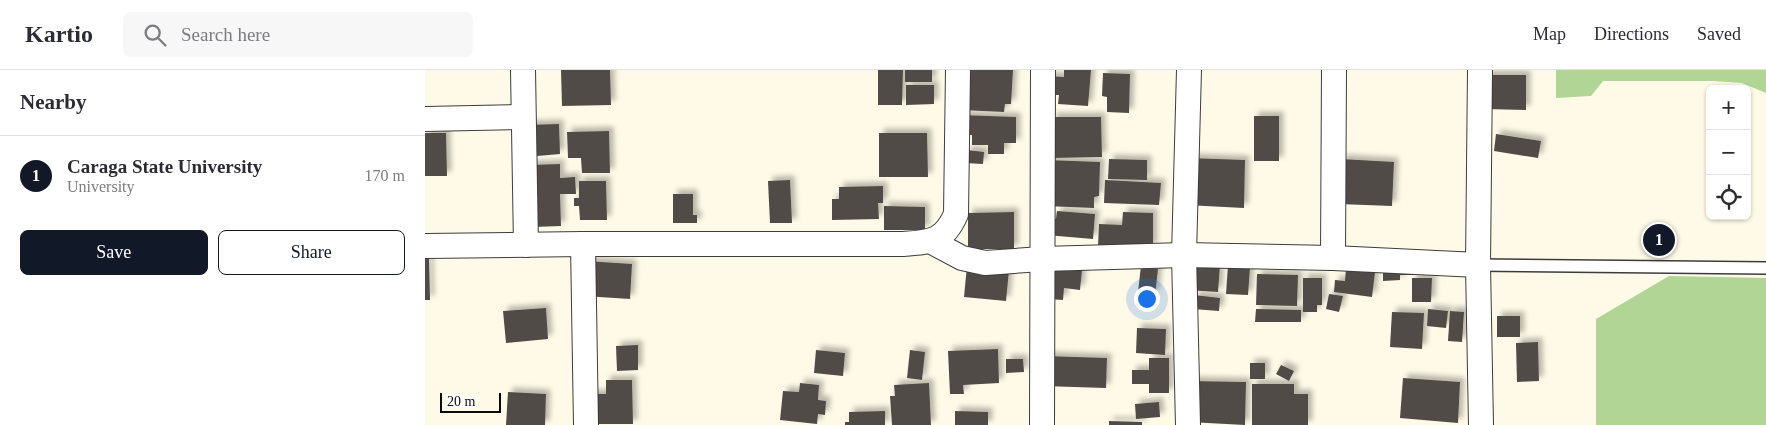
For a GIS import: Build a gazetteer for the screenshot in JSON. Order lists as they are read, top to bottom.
{
  "scale_bar": "20 m",
  "page": {
    "header": "Kartio",
    "search": "Search here",
    "nav": ["Map", "Directions", "Saved"],
    "heading": "Nearby",
    "map_buttons": ["+", "−"],
    "list": [
      {
        "mark": "1",
        "name": "Caraga State University",
        "note": "University",
        "value": "170 m"
      }
    ],
    "buttons": ["Save", "Share"],
    "pins": "1",
    "scale": "20 m"
  }
}
